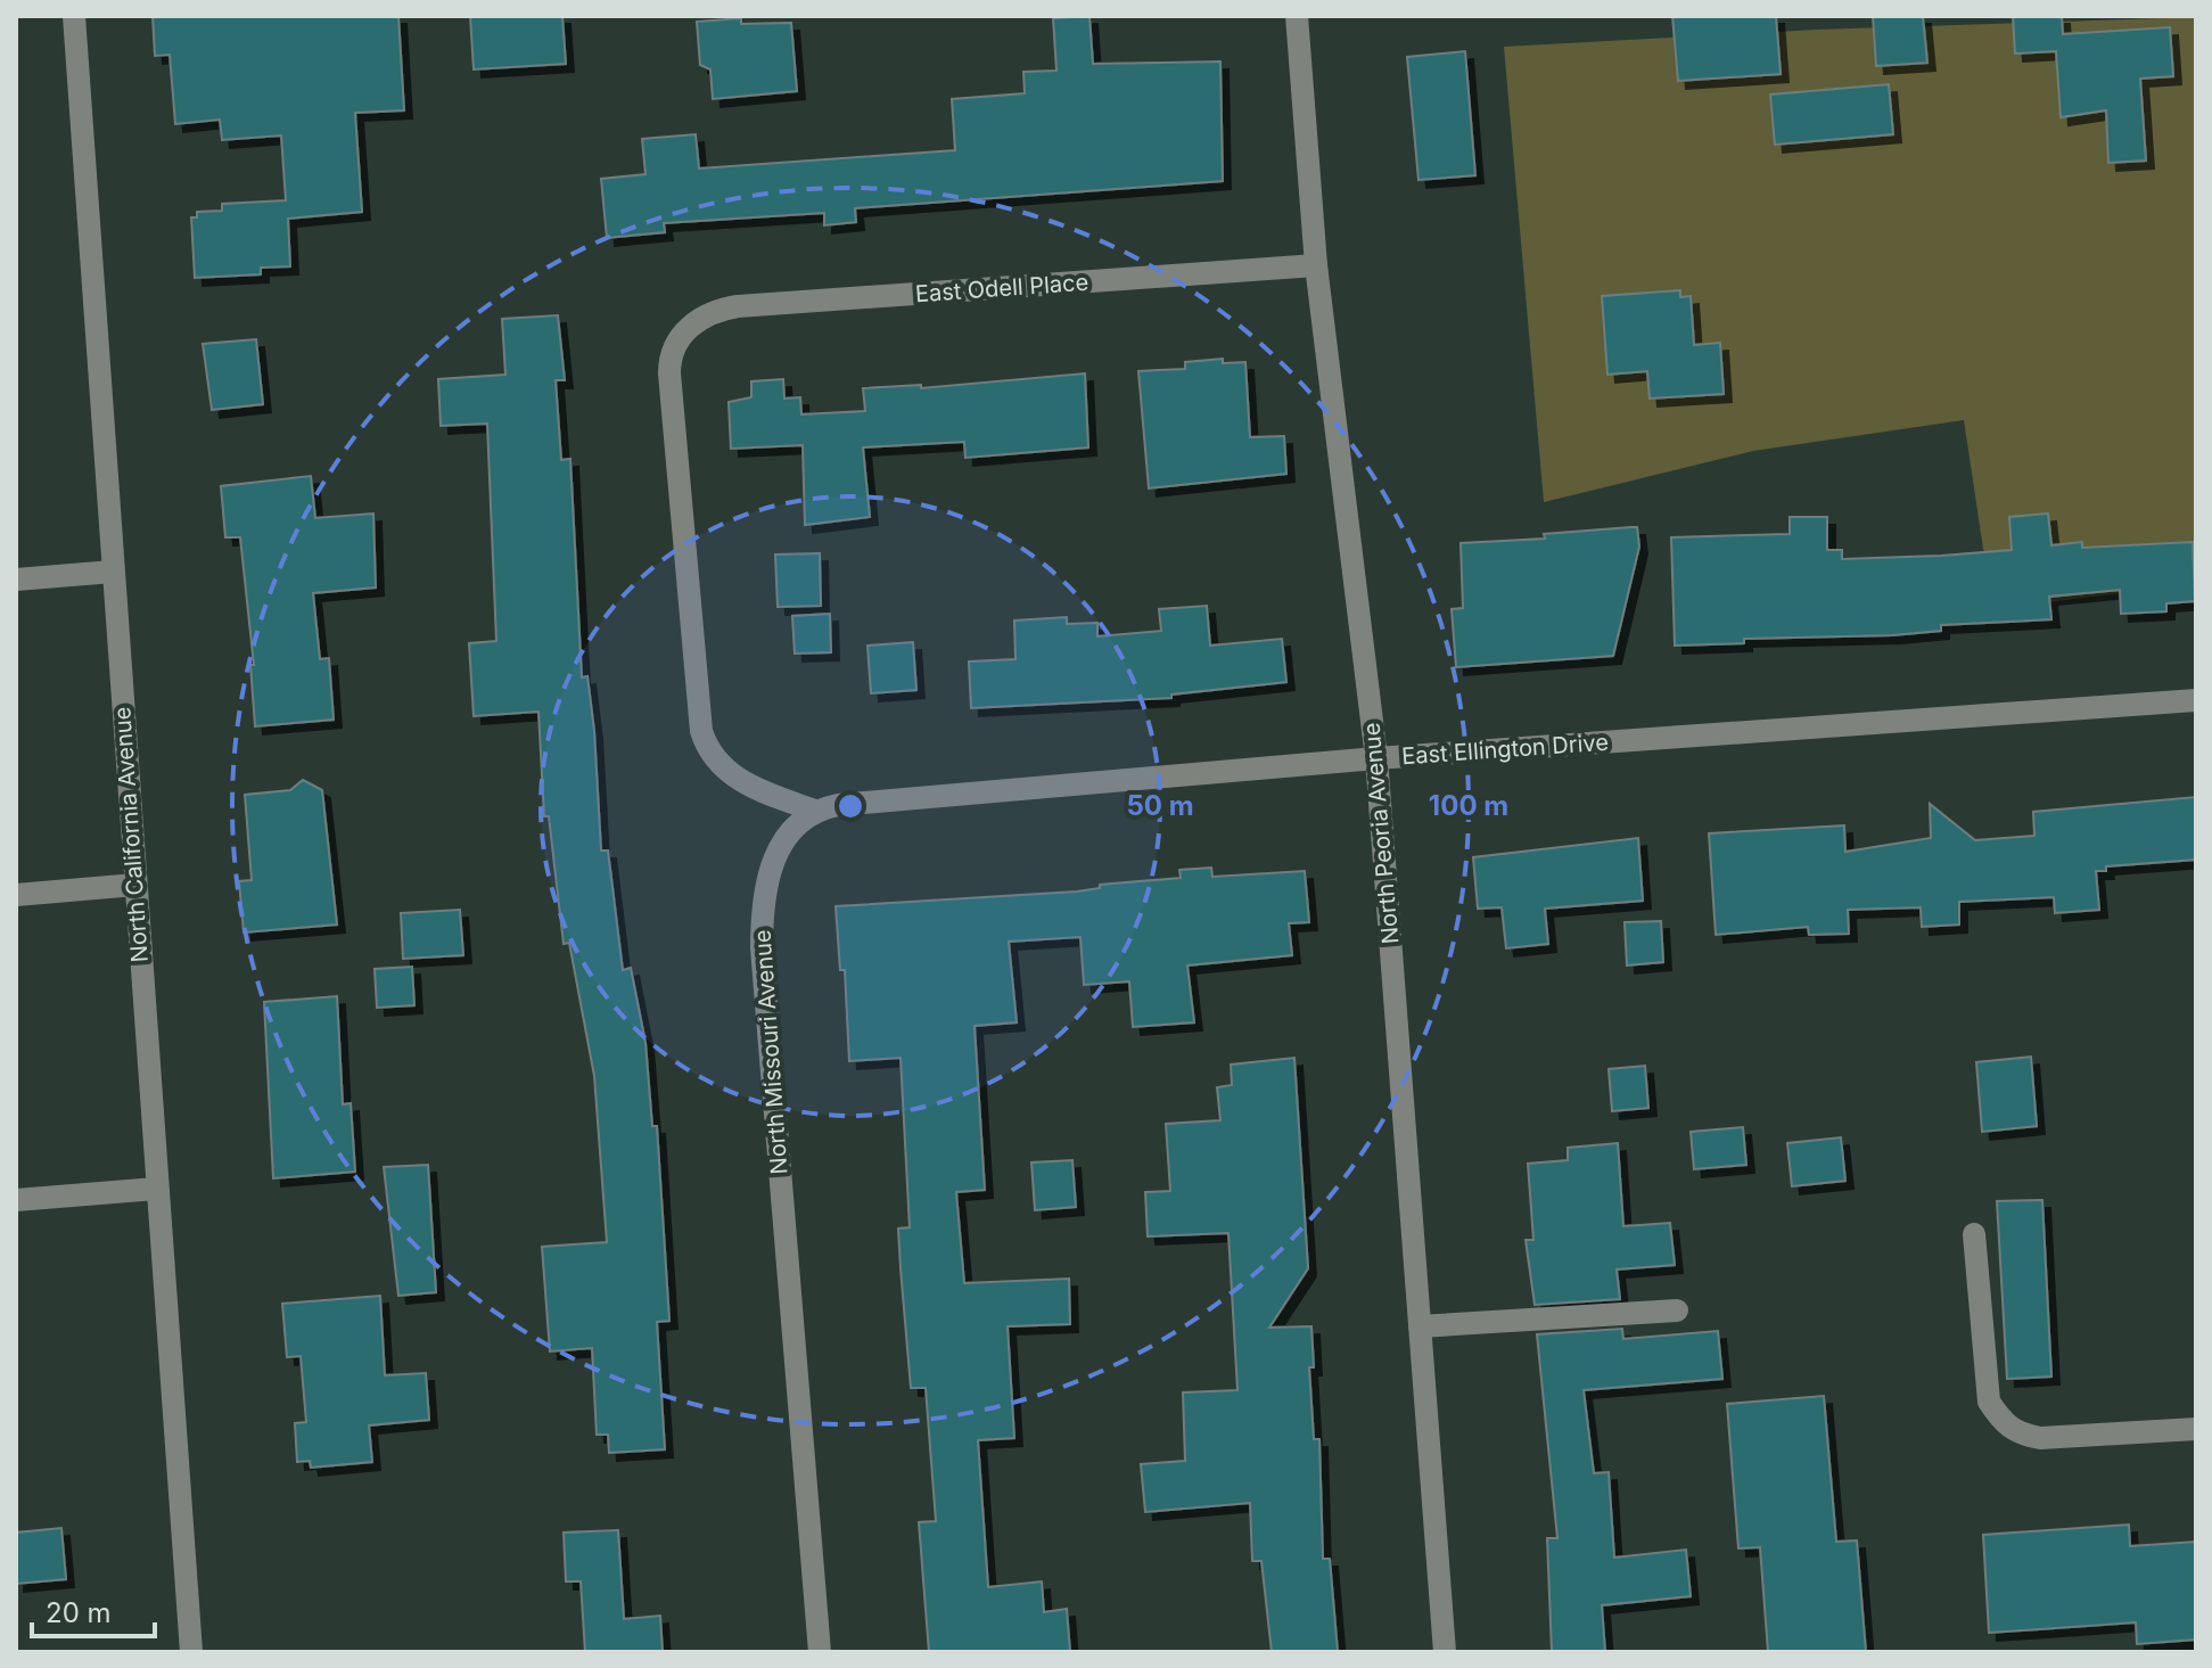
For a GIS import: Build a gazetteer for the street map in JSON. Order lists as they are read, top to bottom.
{
  "streets": {
    "street": [
      "East Odell Place",
      "East Ellington Drive",
      "North Peoria Avenue",
      "North California Avenue",
      "North Missouri Avenue"
    ]
  },
  "crossings": [
    ["East Odell Place", "East Ellington Drive"],
    ["East Odell Place", "North Peoria Avenue"],
    ["East Odell Place", "North Missouri Avenue"],
    ["East Ellington Drive", "North Peoria Avenue"],
    ["East Ellington Drive", "North Missouri Avenue"]
  ],
  "scale_bar": "20 m",
  "rings": ["50 m", "100 m"]
}
